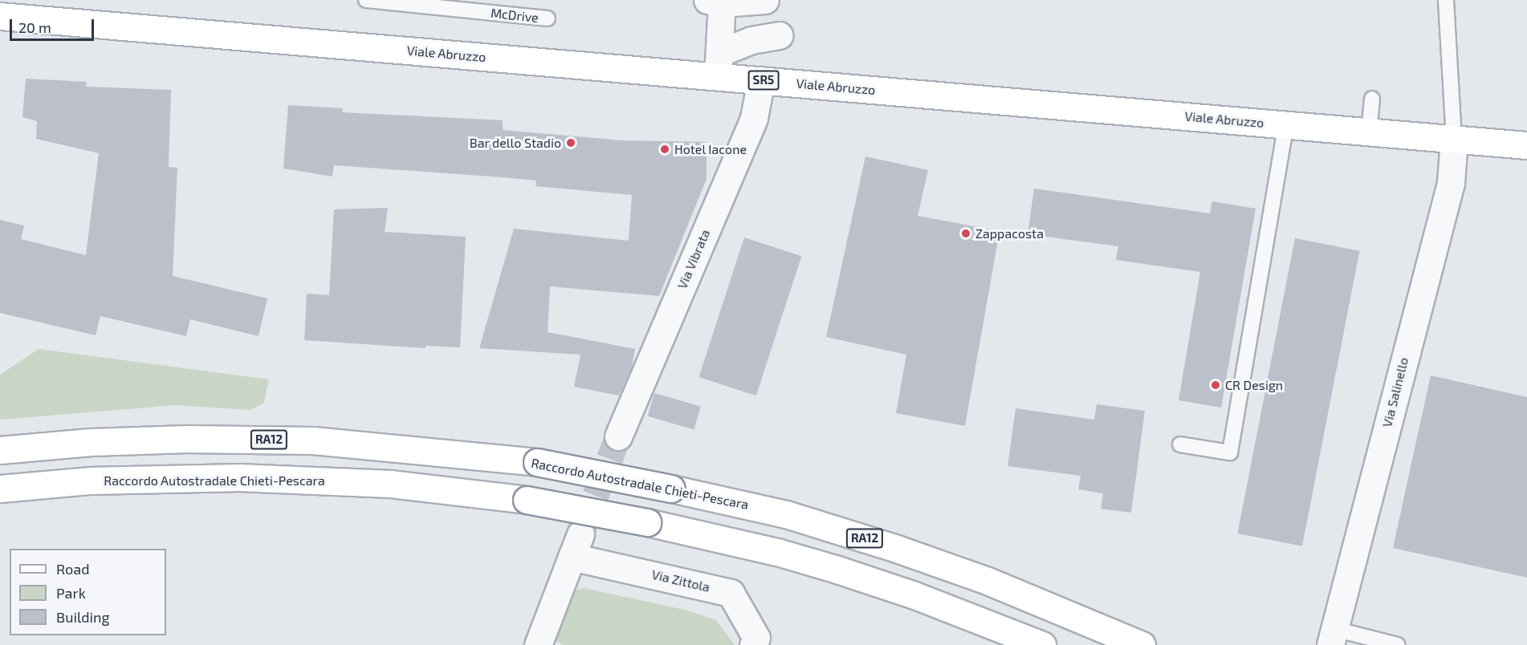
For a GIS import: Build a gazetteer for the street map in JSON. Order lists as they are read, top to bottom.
{
  "streets": {
    "main road": [
      "Viale Abruzzo",
      "SR5",
      "RA12",
      "Raccordo Autostradale Chieti-Pescara"
    ],
    "street": ["Via Vibrata", "Via Salinello", "Via Zittola"],
    "lane": ["McDrive"]
  },
  "crossings": [
    ["Viale Abruzzo", "Via Vibrata"],
    ["Viale Abruzzo", "Via Salinello"]
  ],
  "places": [
    "Bar dello Stadio",
    "Hotel Iacone",
    "Zappacosta",
    "CR Design"
  ],
  "legend": ["Road", "Park", "Building"],
  "scale_bar": "20 m"
}
